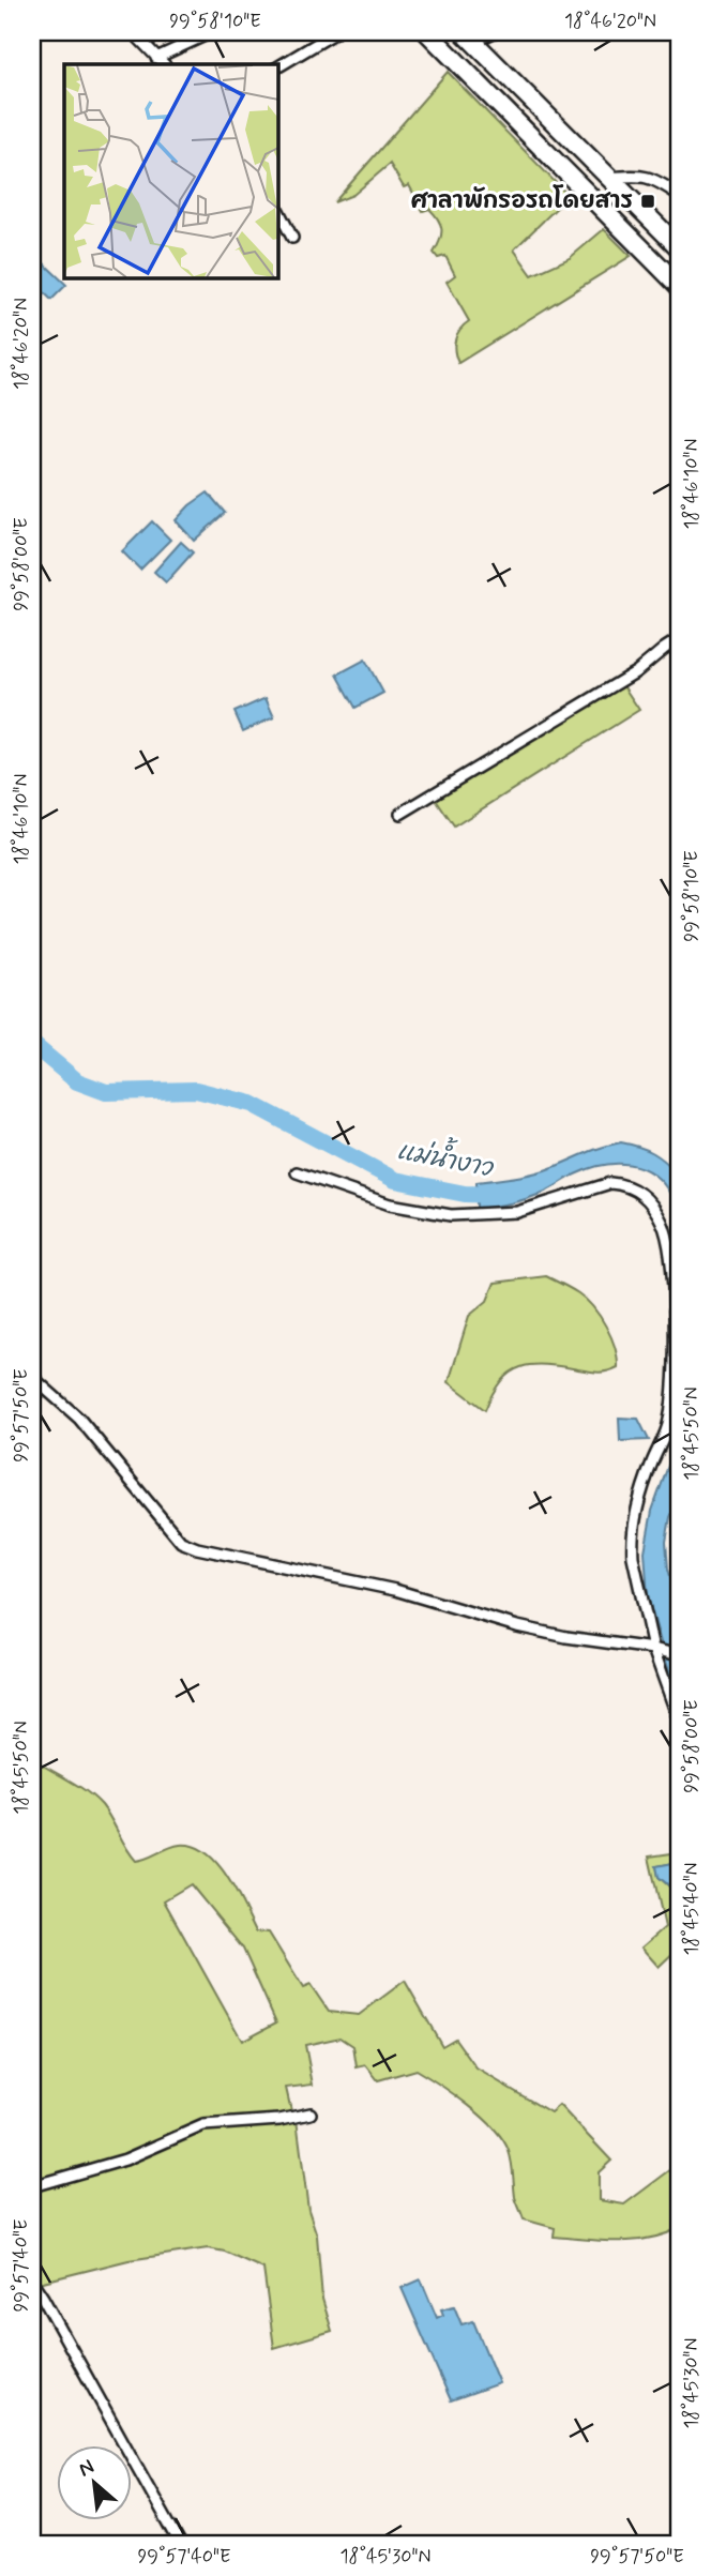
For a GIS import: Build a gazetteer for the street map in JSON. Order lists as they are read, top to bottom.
{
  "water": ["แม่น้ำงาว"],
  "places": {
    "transit": ["ศาลาพักรอรถโดยสาร"]
  },
  "north": "top left",
  "coordinates": [
    "99°58'10\"E",
    "18°46'20\"N",
    "18°46'10\"N",
    "99°58'00\"E",
    "99°57'50\"E",
    "18°45'50\"N",
    "18°45'40\"N",
    "99°57'40\"E",
    "18°45'30\"N"
  ]
}
